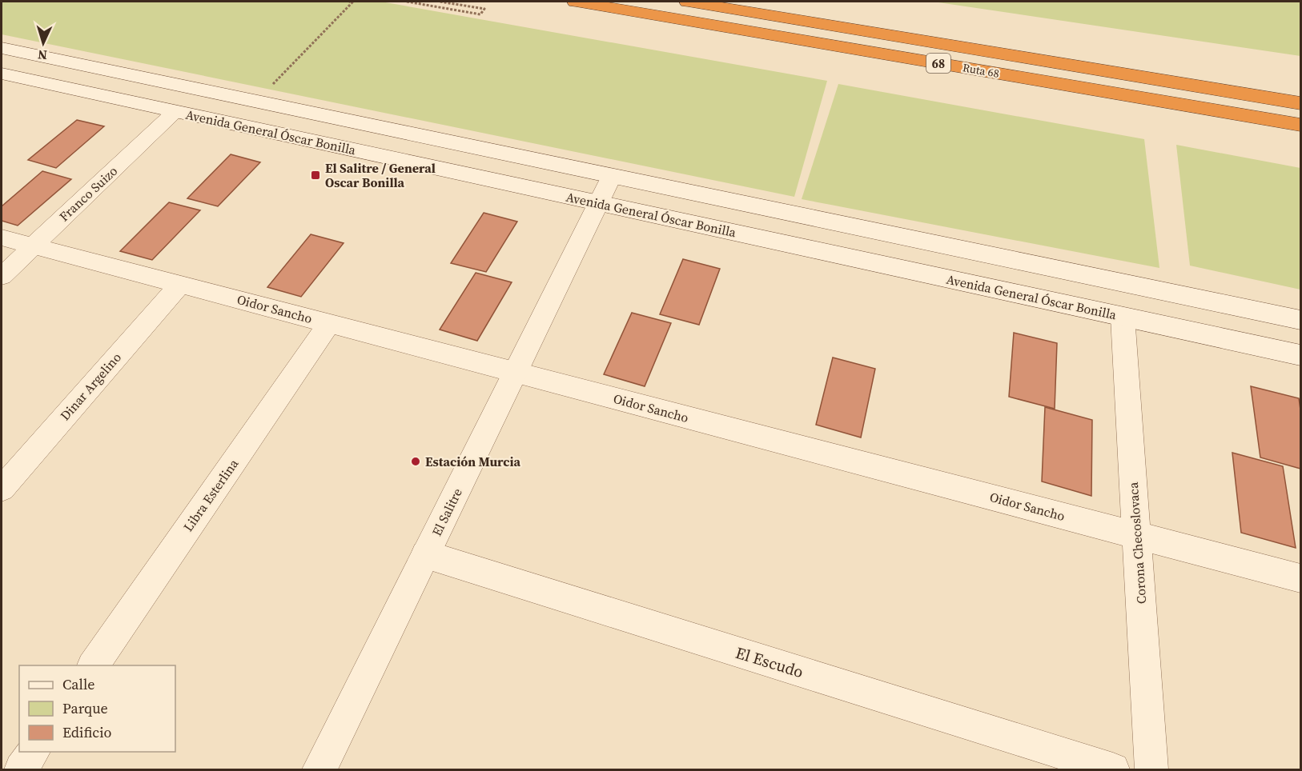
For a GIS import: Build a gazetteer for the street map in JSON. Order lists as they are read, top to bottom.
{
  "streets": {
    "highway": ["68", "Ruta 68"],
    "main road": ["Avenida General Óscar Bonilla", "El Salitre"],
    "street": [
      "Franco Suizo",
      "Oidor Sancho",
      "Dinar Argelino",
      "Libra Esterlina",
      "Corona Checoslovaca",
      "El Escudo"
    ]
  },
  "crossings": [
    ["Avenida General Óscar Bonilla", "Franco Suizo"],
    ["Avenida General Óscar Bonilla", "El Salitre"],
    ["Avenida General Óscar Bonilla", "Corona Checoslovaca"],
    ["Franco Suizo", "Oidor Sancho"],
    ["Oidor Sancho", "Dinar Argelino"],
    ["Oidor Sancho", "Libra Esterlina"],
    ["Oidor Sancho", "El Salitre"],
    ["Oidor Sancho", "Corona Checoslovaca"],
    ["El Salitre", "El Escudo"]
  ],
  "places": {
    "transit": ["El Salitre / General Oscar Bonilla"],
    "other": ["Estación Murcia"]
  },
  "legend": ["Calle", "Parque", "Edificio"],
  "north": "bottom"
}
